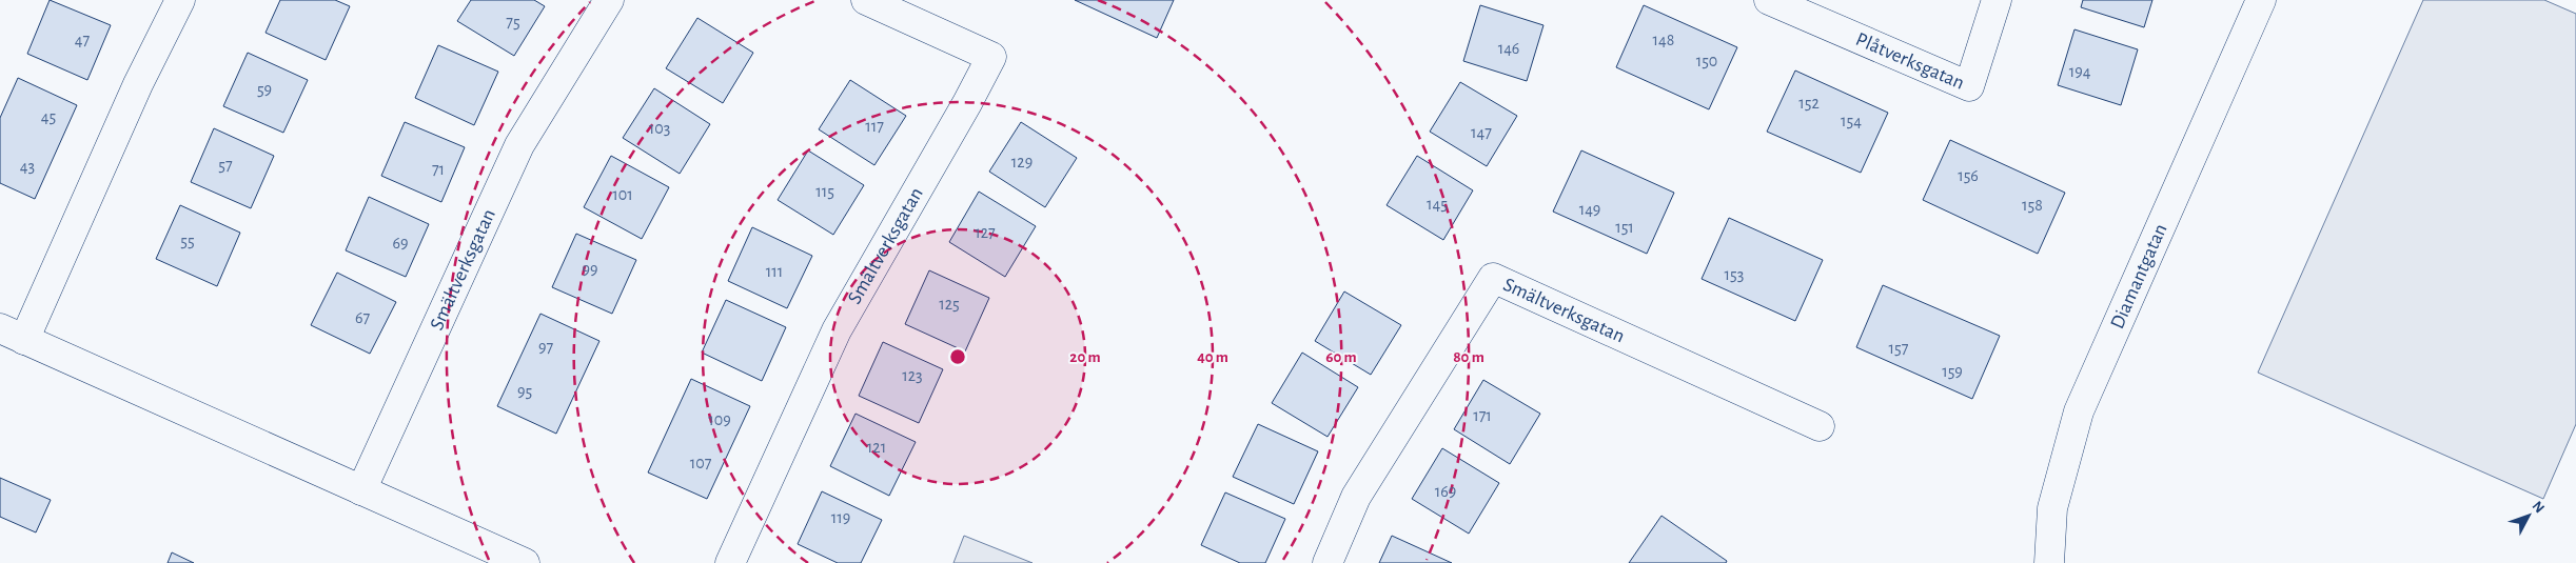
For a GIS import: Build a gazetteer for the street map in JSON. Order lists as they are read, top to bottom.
{
  "streets": {
    "street": ["Plåtverksgatan", "Smältverksgatan", "Diamantgatan"]
  },
  "house_numbers": [
    "75",
    "47",
    "148",
    "146",
    "150",
    "194",
    "59",
    "152",
    "45",
    "154",
    "117",
    "103",
    "147",
    "129",
    "57",
    "43",
    "71",
    "156",
    "115",
    "101",
    "145",
    "158",
    "149",
    "151",
    "127",
    "55",
    "69",
    "99",
    "111",
    "153",
    "125",
    "67",
    "97",
    "157",
    "159",
    "123",
    "95",
    "171",
    "109",
    "121",
    "107",
    "169",
    "119"
  ],
  "north": "top right",
  "rings": [
    "20 m",
    "40 m",
    "60 m",
    "80 m"
  ]
}
